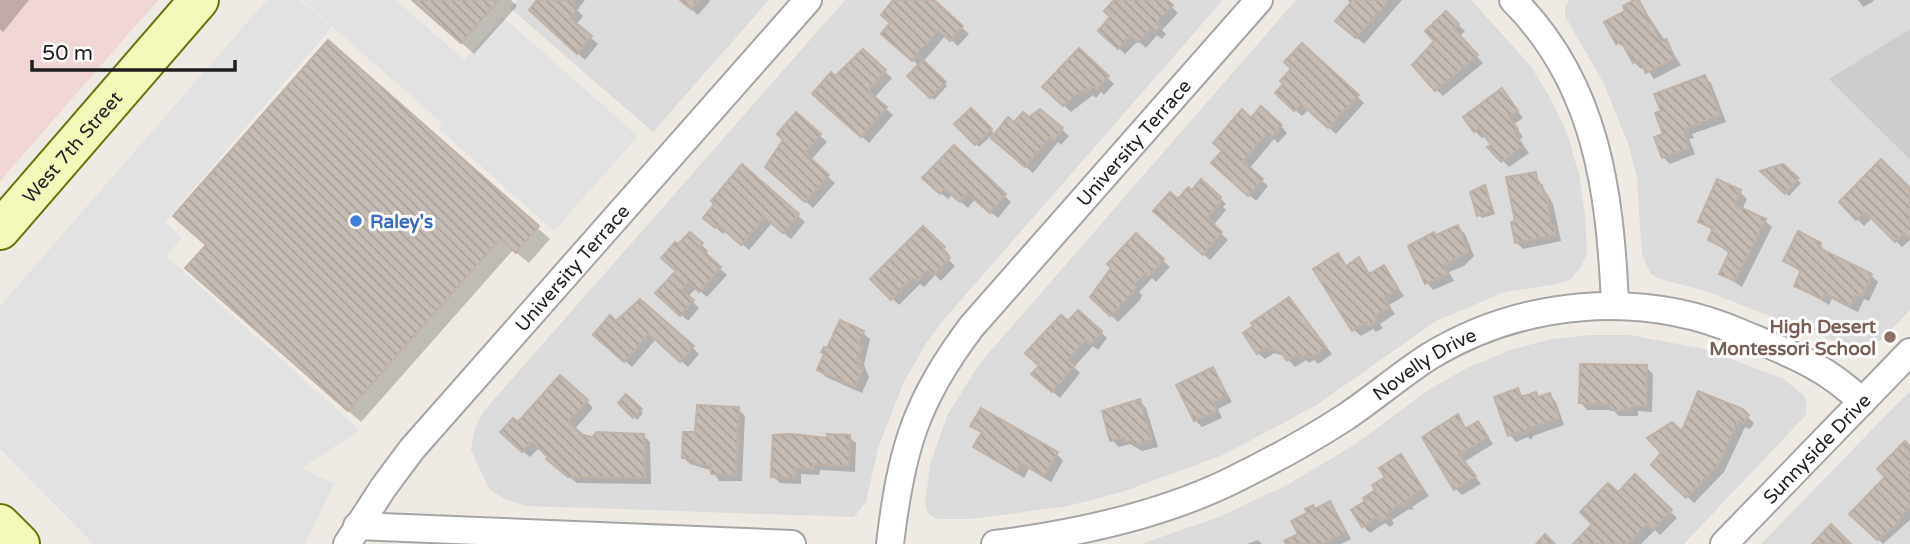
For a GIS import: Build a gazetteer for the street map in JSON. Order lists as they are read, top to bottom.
{
  "streets": {
    "main road": ["West 7th Street"],
    "street": ["University Terrace", "Novelly Drive", "Sunnyside Drive"]
  },
  "crossings": [
    ["Novelly Drive", "Sunnyside Drive"]
  ],
  "places": ["Raley's", "High Desert Montessori School"],
  "scale_bar": "50 m"
}
